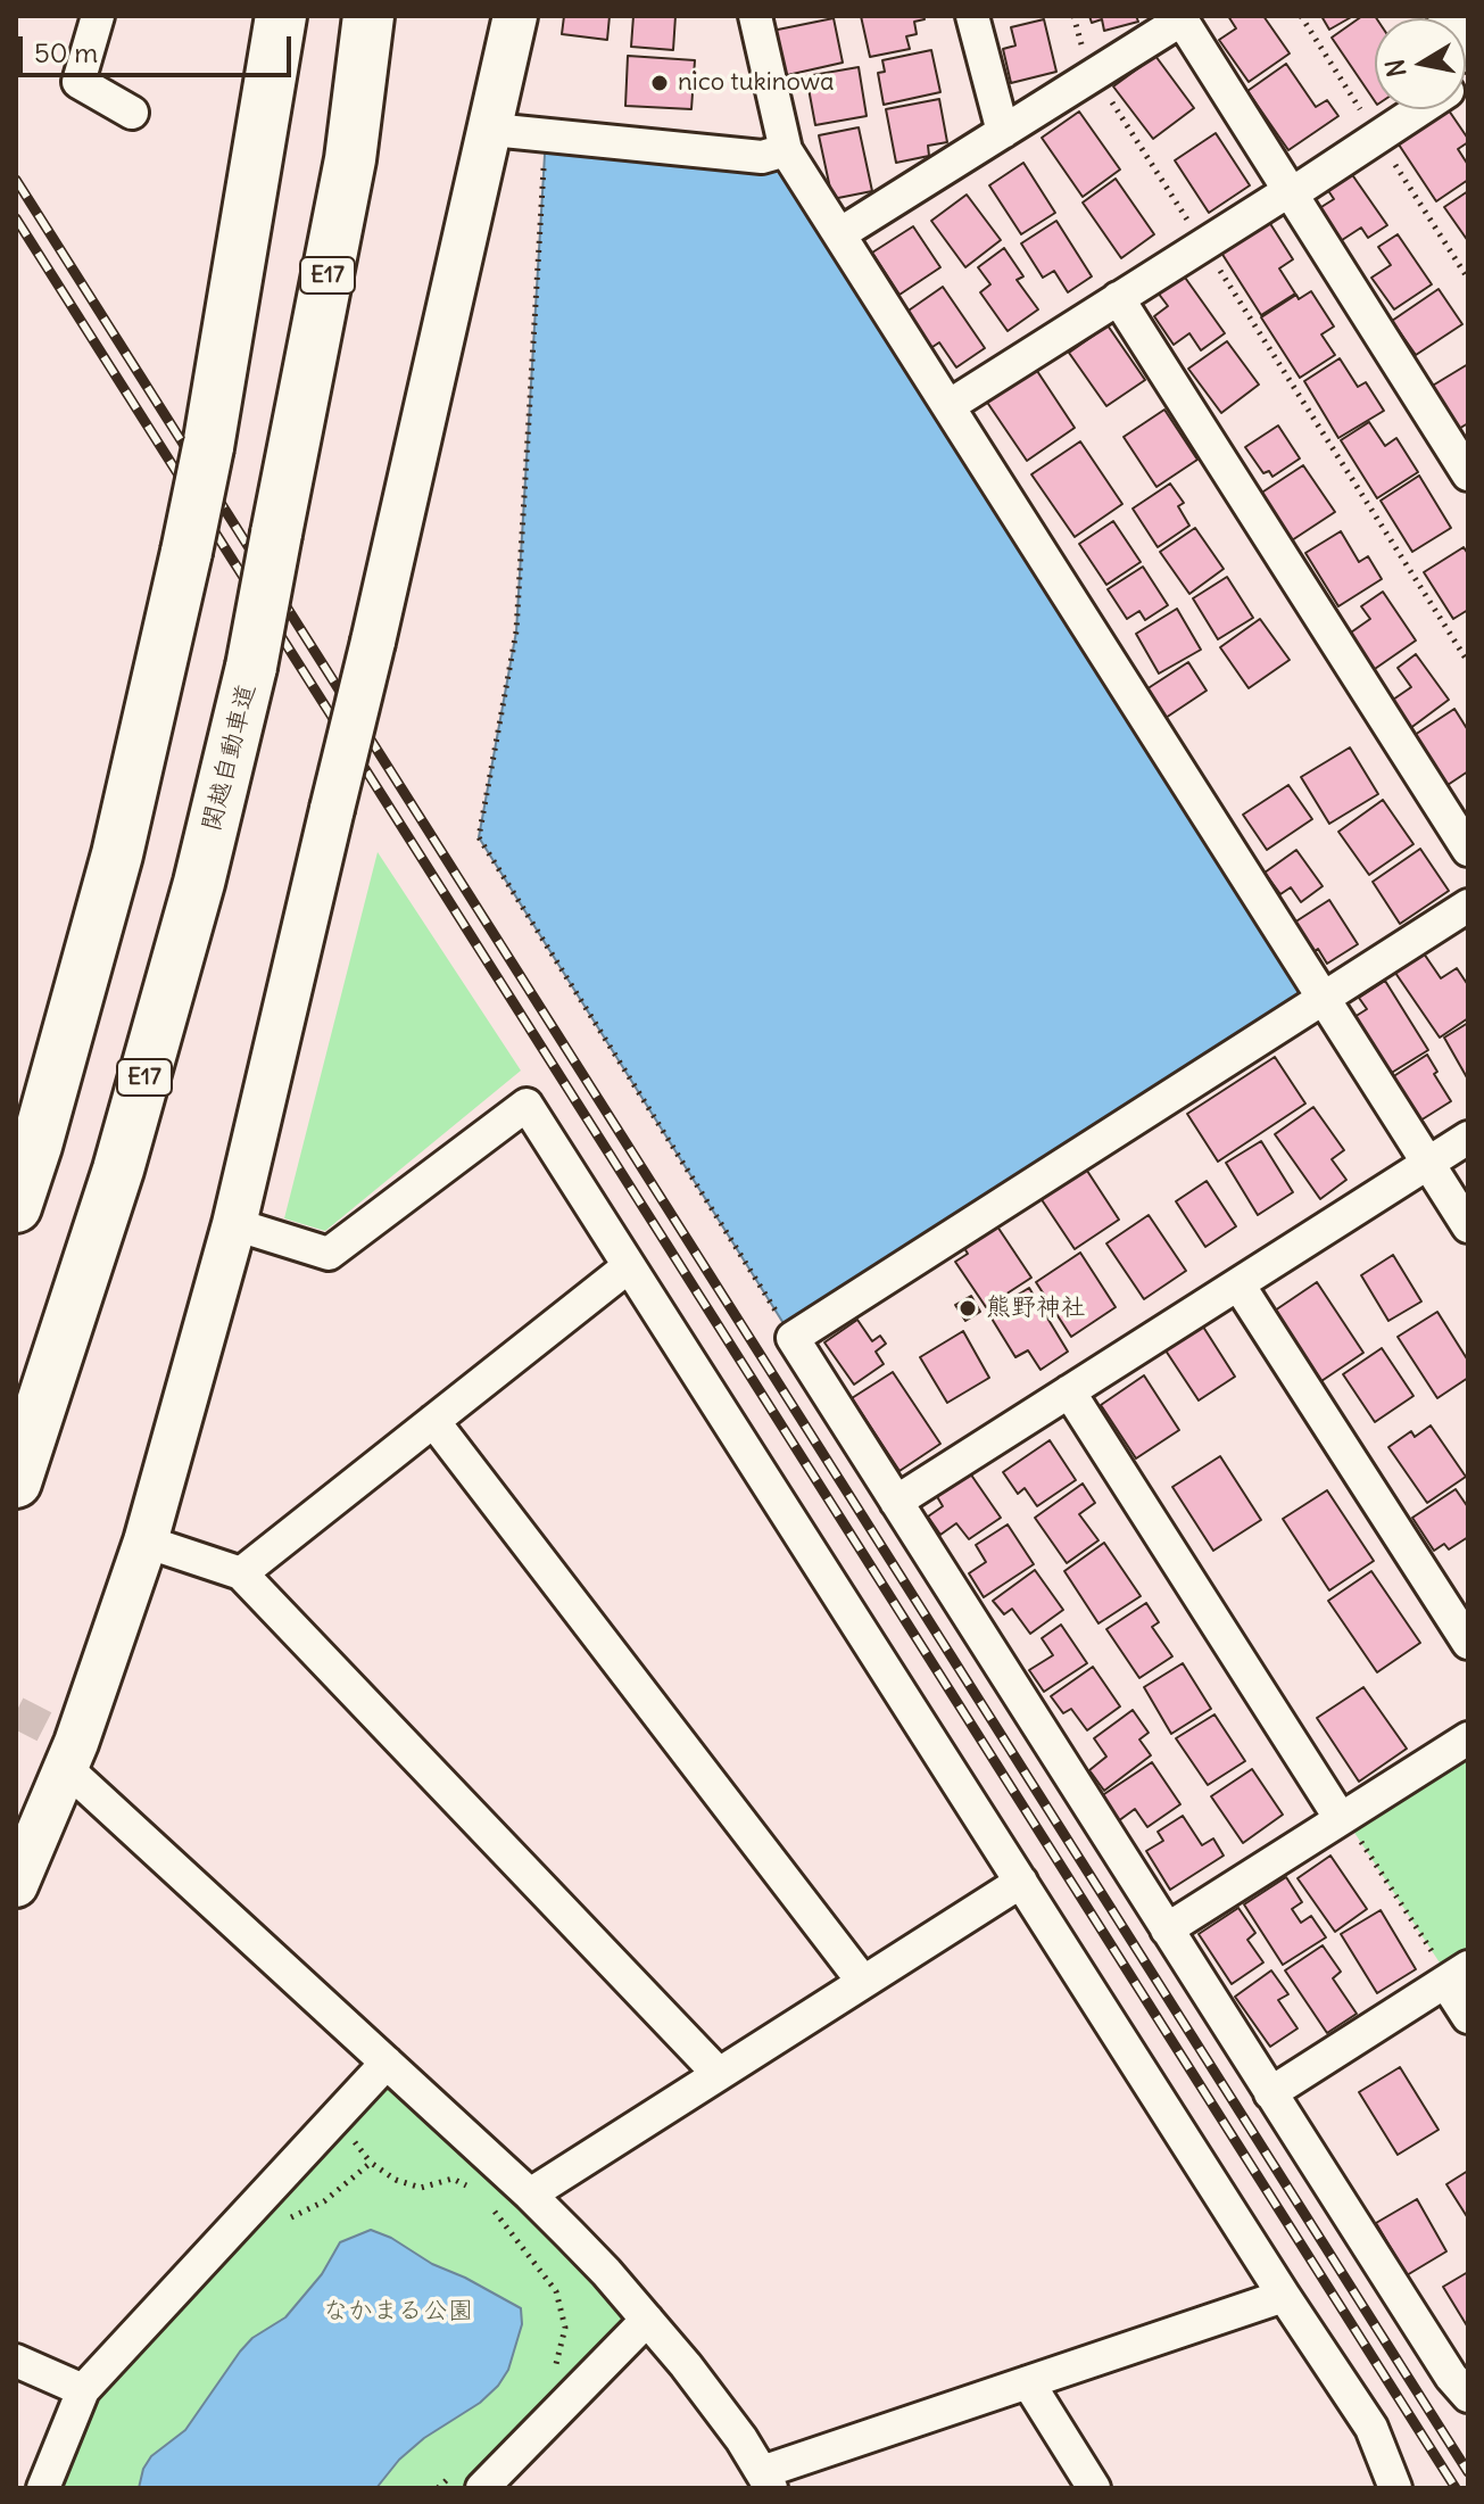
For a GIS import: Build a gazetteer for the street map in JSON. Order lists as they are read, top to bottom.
{
  "streets": {
    "highway": ["E17", "関越自動車道"]
  },
  "parks": ["なかまる公園"],
  "places": ["nico tukinowa", "熊野神社"],
  "scale_bar": "50 m",
  "north": "left"
}
